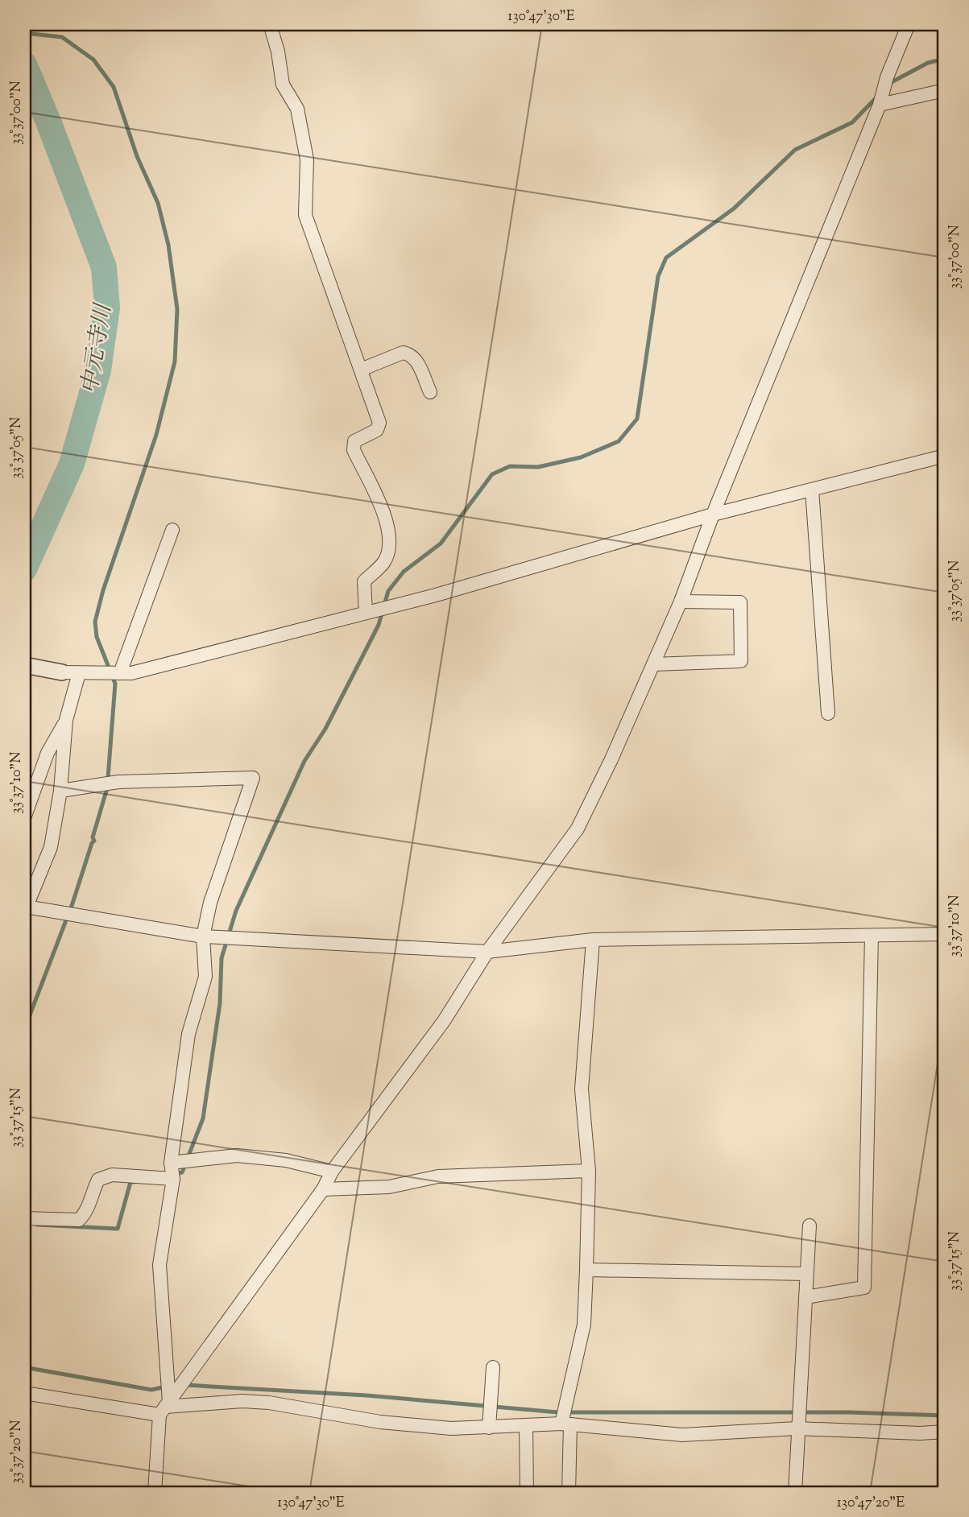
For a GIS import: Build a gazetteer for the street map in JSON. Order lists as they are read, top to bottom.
{
  "water": ["中元寺川"],
  "coordinates": [
    "130°47'30\"E",
    "33°37'00\"N",
    "33°37'05\"N",
    "33°37'10\"N",
    "33°37'15\"N",
    "33°37'20\"N",
    "130°47'20\"E"
  ]
}
